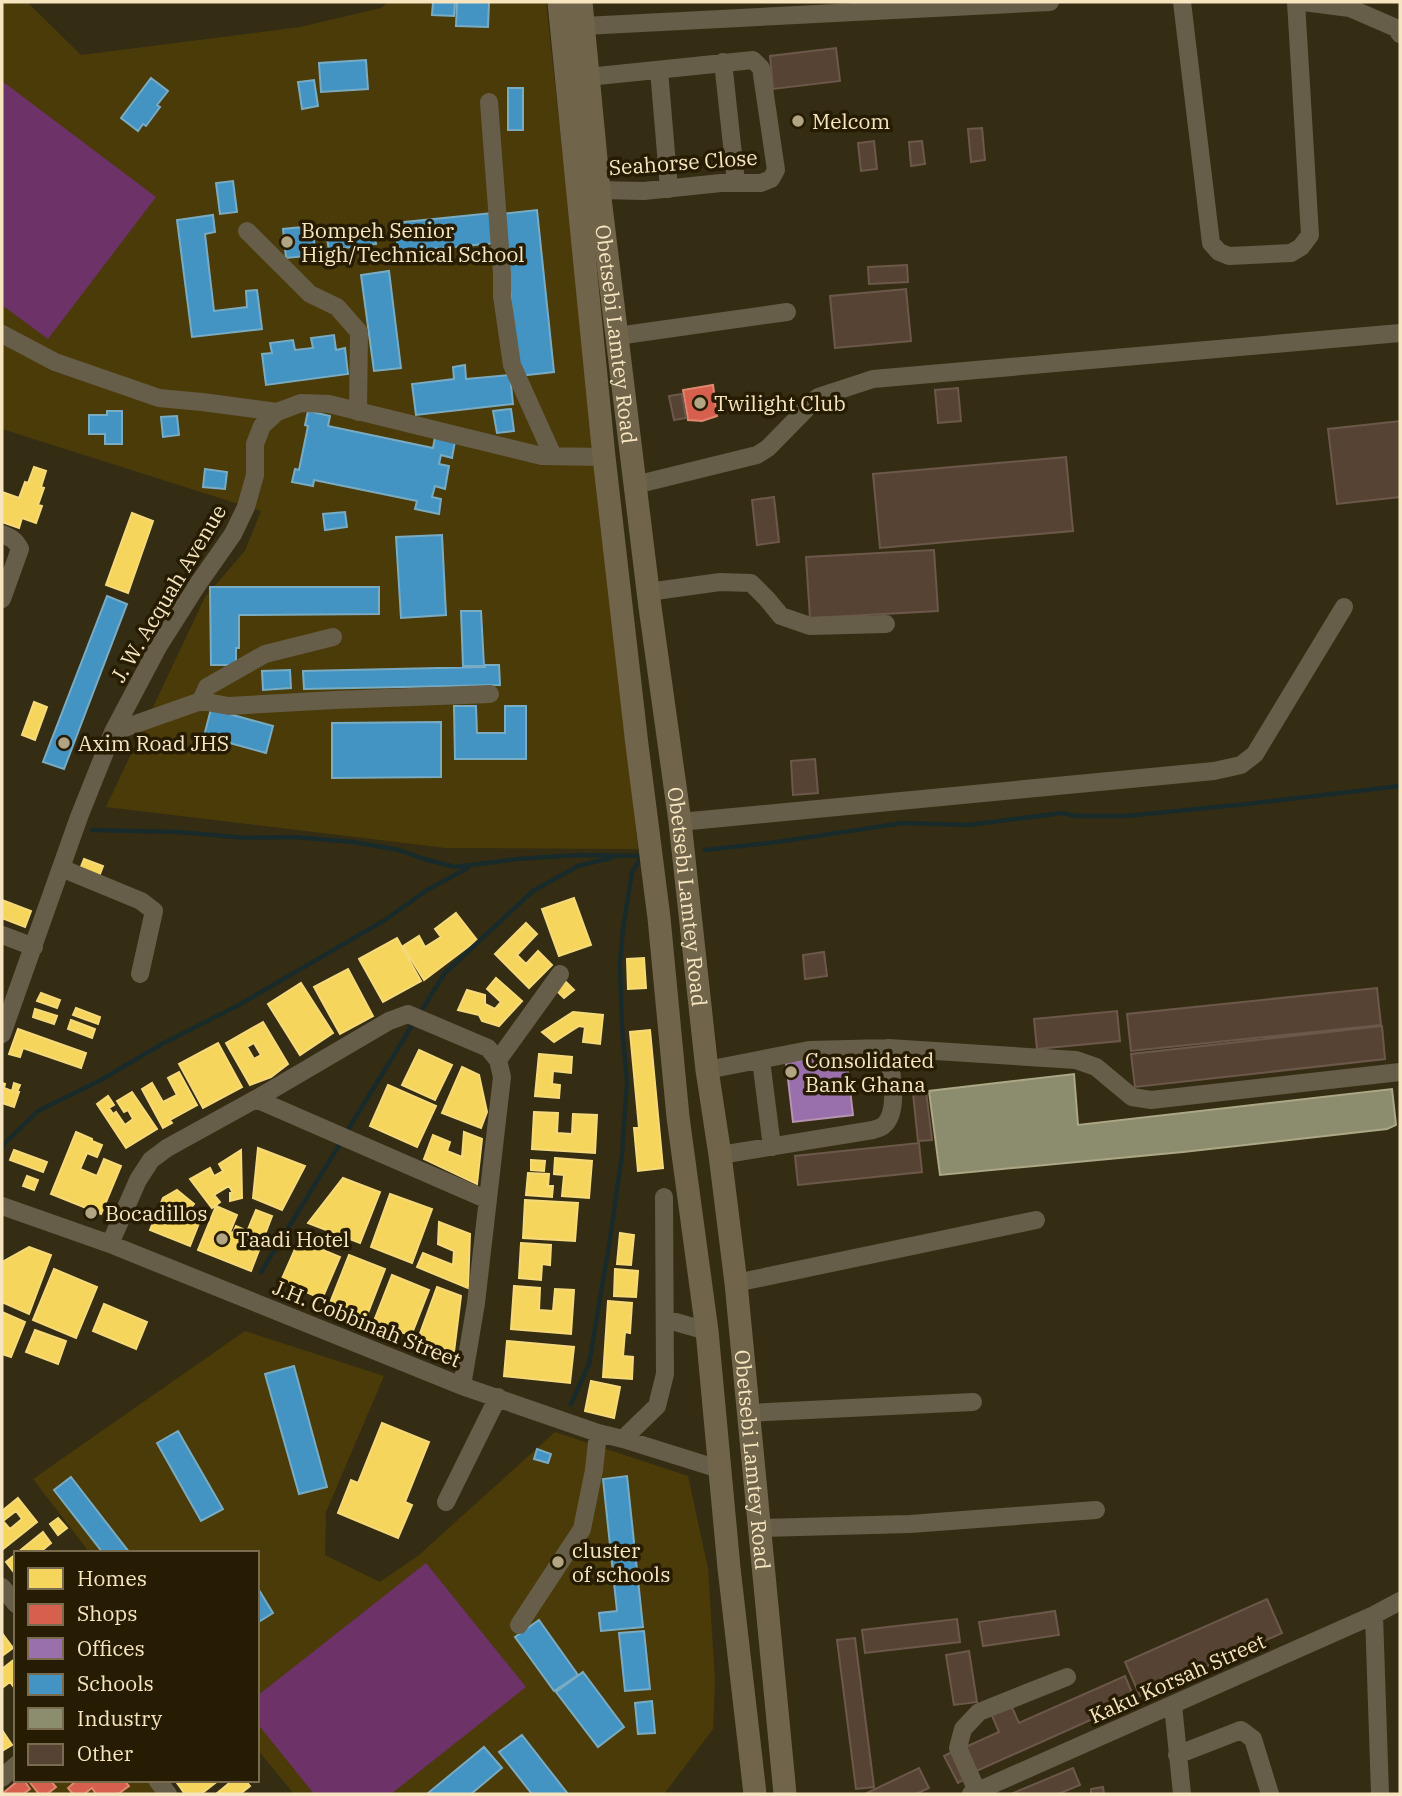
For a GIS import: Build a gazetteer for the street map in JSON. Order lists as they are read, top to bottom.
{
  "streets": {
    "main road": ["Obetsebi Lamtey Road"],
    "street": [
      "Seahorse Close",
      "J. W. Acquah Avenue",
      "J.H. Cobbinah Street",
      "Kaku Korsah Street"
    ]
  },
  "crossings": [
    ["Seahorse Close", "Obetsebi Lamtey Road"],
    ["Obetsebi Lamtey Road", "J.H. Cobbinah Street"]
  ],
  "places": [
    "Melcom",
    "Bompeh Senior High/Technical School",
    "Twilight Club",
    "Axim Road JHS",
    "Consolidated Bank Ghana",
    "Bocadillos",
    "Taadi Hotel",
    "cluster of schools"
  ],
  "legend": [
    "Homes",
    "Shops",
    "Offices",
    "Schools",
    "Industry",
    "Other"
  ]
}
